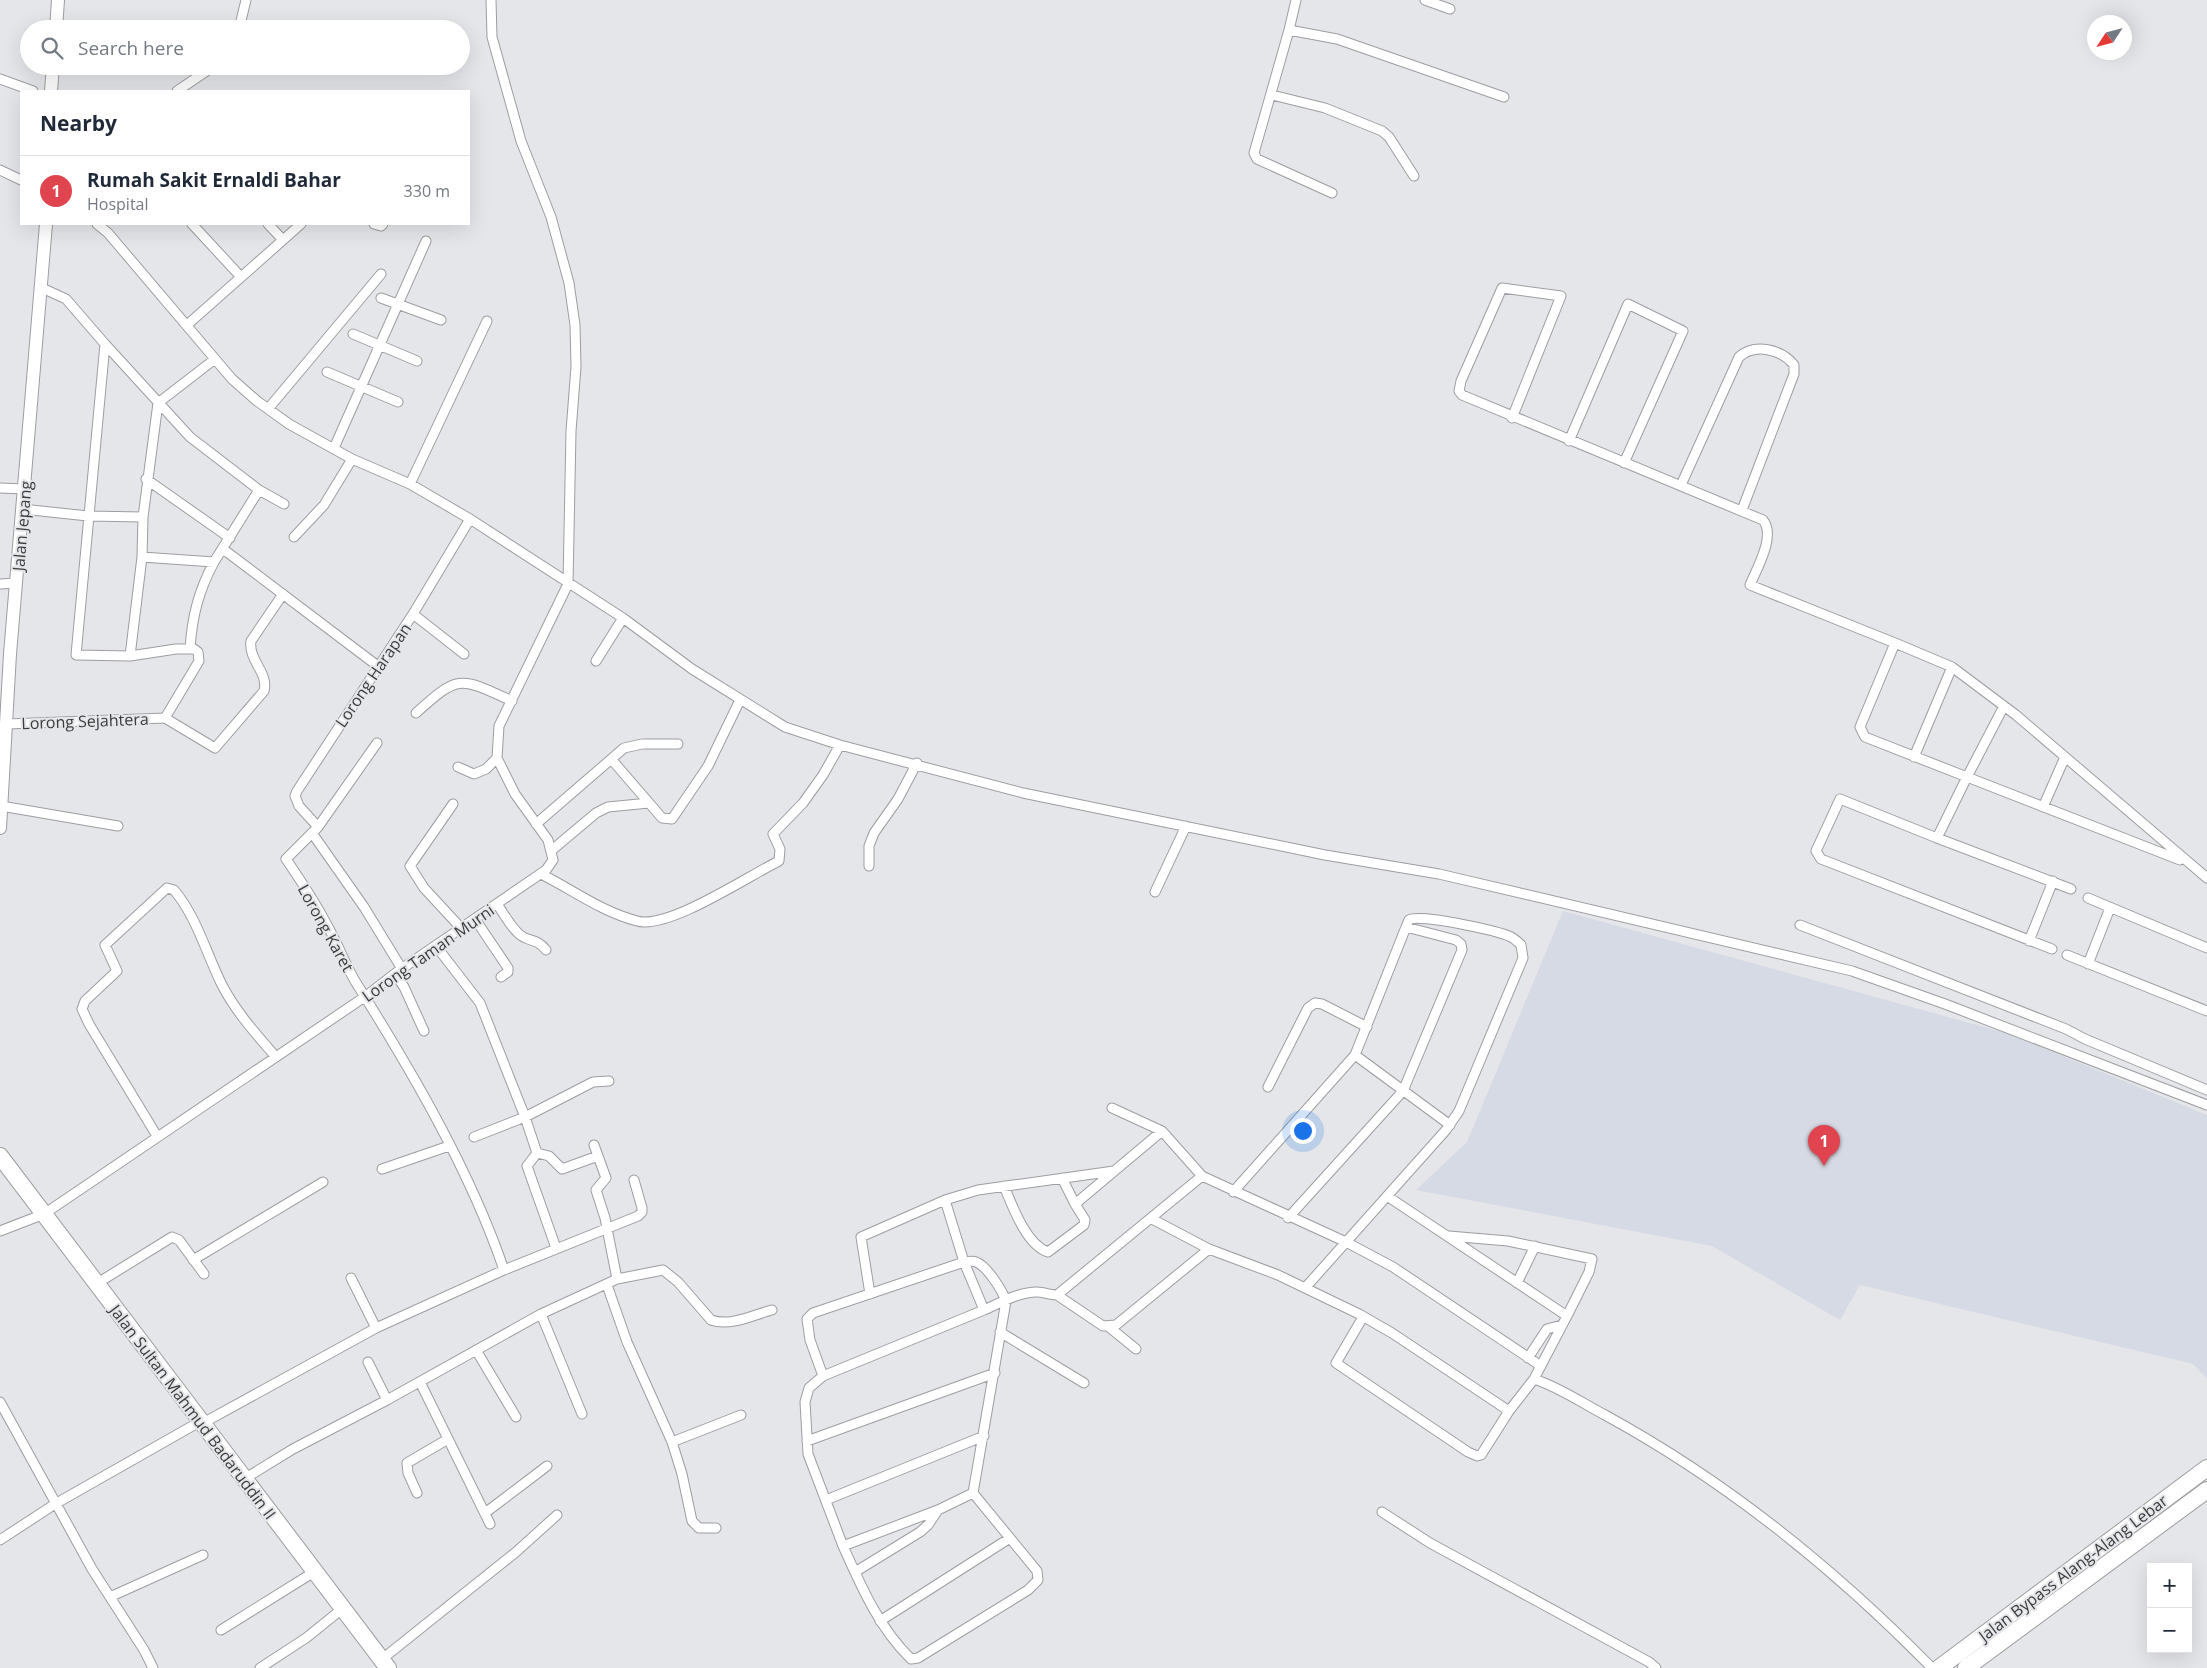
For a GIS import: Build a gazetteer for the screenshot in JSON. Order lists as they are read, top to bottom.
{
  "streets": {
    "highway": ["Jalan Sultan Mahmud Badaruddin II", "Jalan Bypass Alang-Alang Lebar"],
    "street": [
      "Jalan Jepang",
      "Lorong Harapan",
      "Lorong Sejahtera",
      "Lorong Karet",
      "Lorong Taman Murni"
    ]
  },
  "crossings": [
    ["Jalan Jepang", "Lorong Sejahtera"],
    ["Lorong Harapan", "Lorong Karet"],
    ["Lorong Harapan", "Lorong Taman Murni"],
    ["Lorong Karet", "Lorong Taman Murni"],
    ["Lorong Taman Murni", "Jalan Sultan Mahmud Badaruddin II"]
  ],
  "north": "bottom left",
  "page": {
    "search": "Search here",
    "heading": "Nearby",
    "list": [
      {
        "mark": "1",
        "name": "Rumah Sakit Ernaldi Bahar",
        "note": "Hospital",
        "value": "330 m"
      }
    ],
    "pins": "1",
    "map_buttons": ["+", "−"]
  }
}
